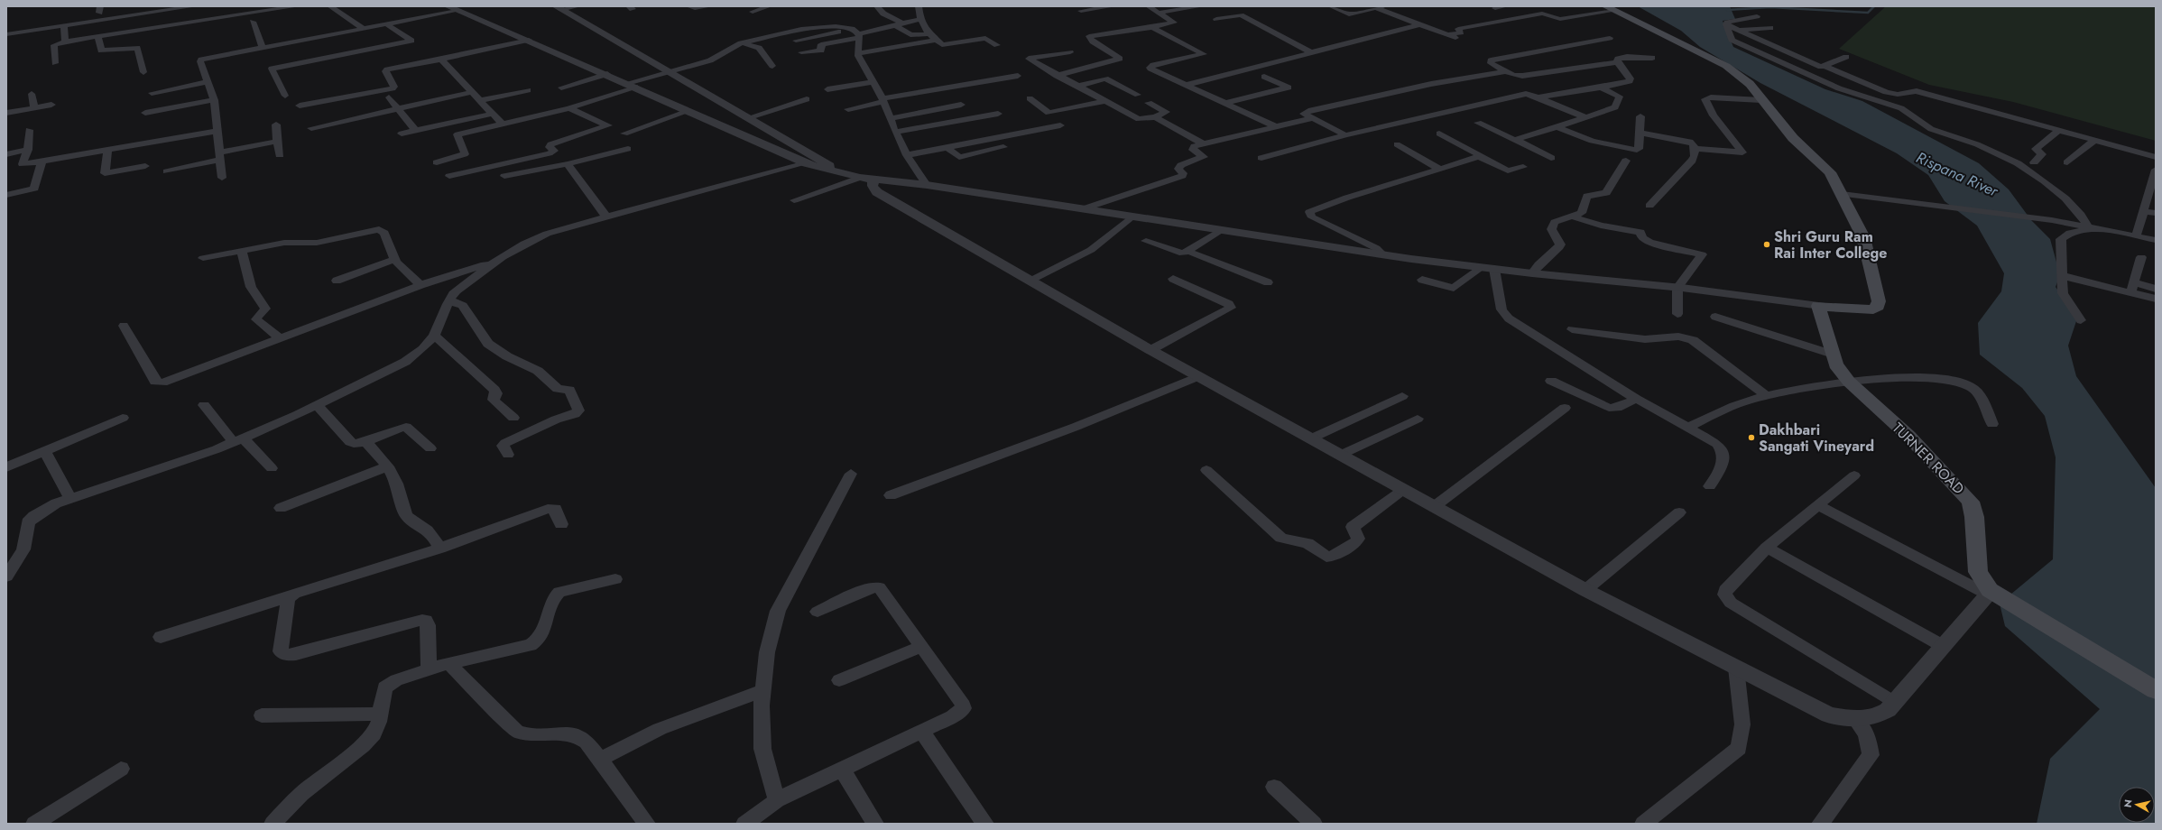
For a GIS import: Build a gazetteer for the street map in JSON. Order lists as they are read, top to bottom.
{
  "streets": {
    "main road": ["TURNER ROAD"]
  },
  "water": ["Rispana River"],
  "places": ["Shri Guru Ram Rai Inter College", "Dakhbari Sangati Vineyard"],
  "north": "left"
}
